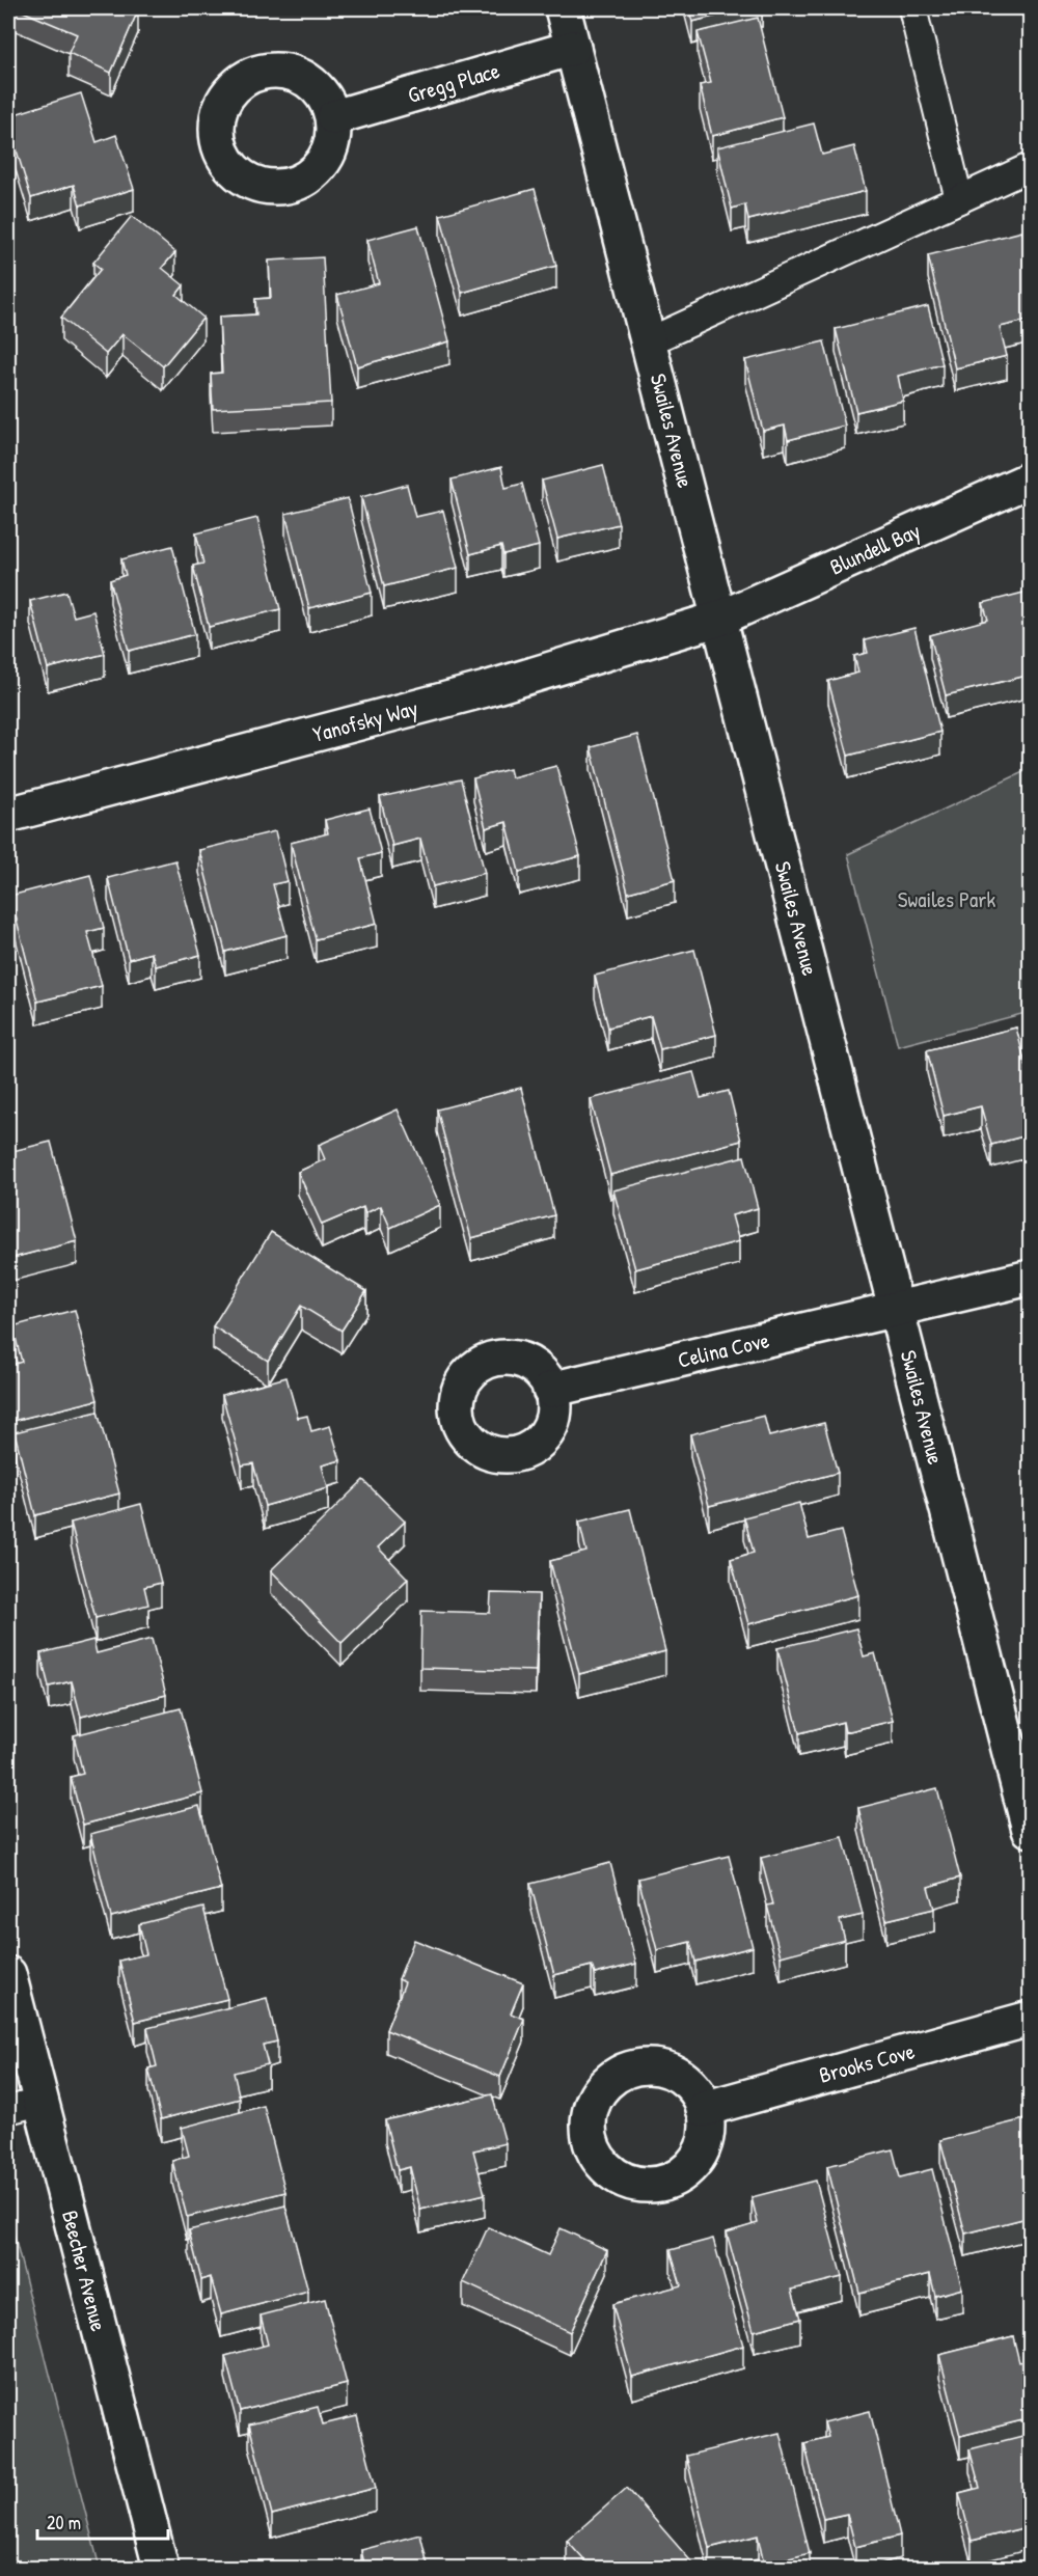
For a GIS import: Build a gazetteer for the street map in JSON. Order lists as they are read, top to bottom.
{
  "streets": {
    "street": [
      "Gregg Place",
      "Swailes Avenue",
      "Blundell Bay",
      "Yanofsky Way",
      "Celina Cove",
      "Brooks Cove",
      "Beecher Avenue"
    ]
  },
  "crossings": [
    ["Gregg Place", "Swailes Avenue"],
    ["Swailes Avenue", "Blundell Bay"],
    ["Swailes Avenue", "Yanofsky Way"],
    ["Swailes Avenue", "Celina Cove"],
    ["Blundell Bay", "Yanofsky Way"]
  ],
  "parks": ["Swailes Park"],
  "scale_bar": "20 m"
}
